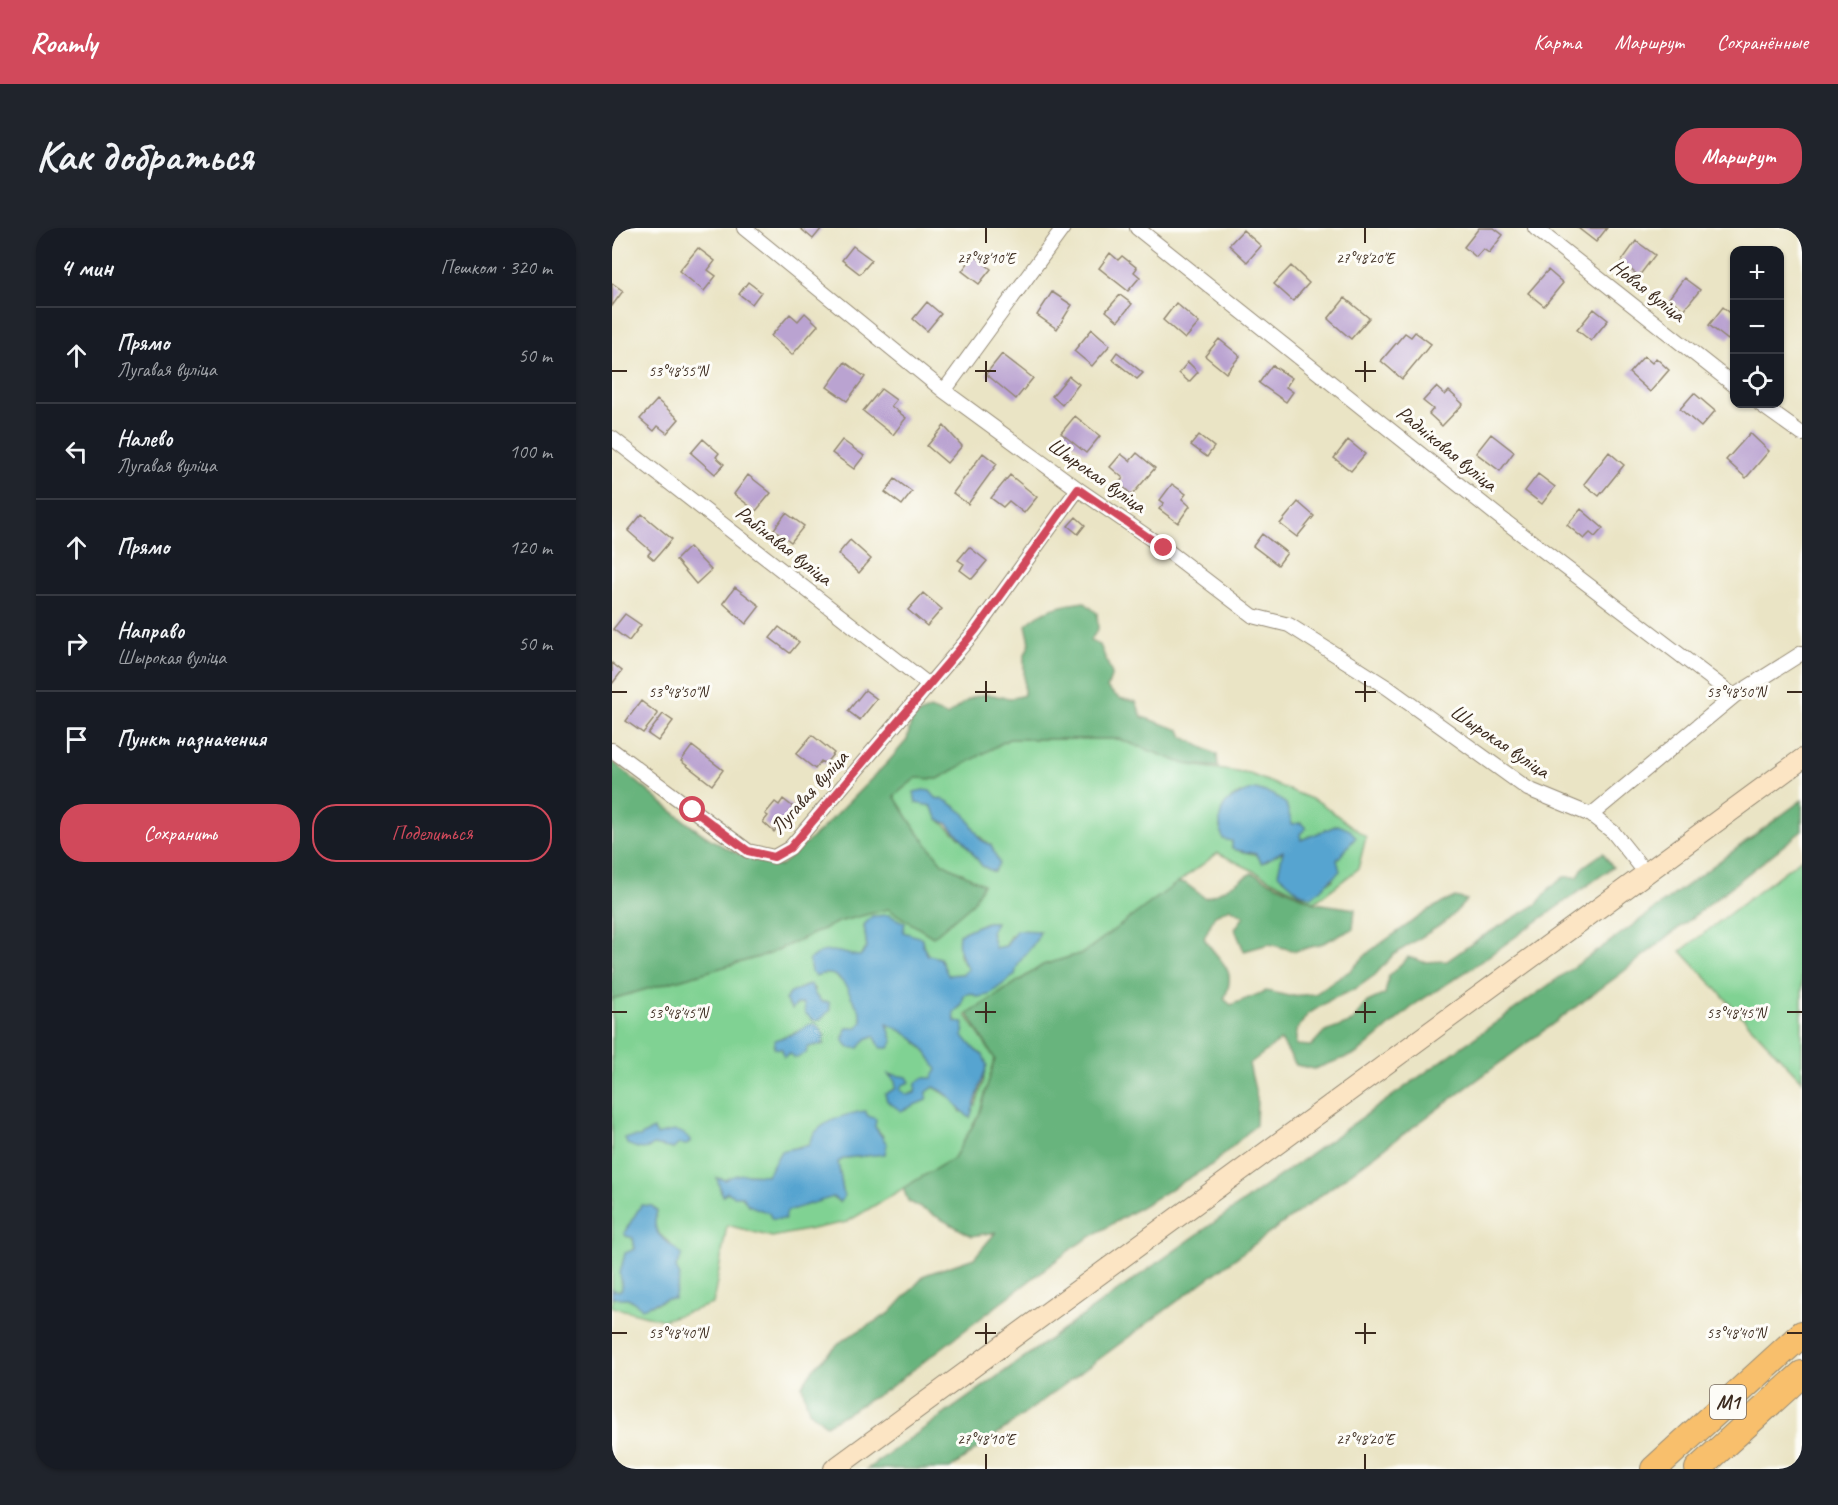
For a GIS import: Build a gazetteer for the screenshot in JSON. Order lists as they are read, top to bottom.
{
  "streets": {
    "highway": ["М1"],
    "street": [
      "Новая вуліца",
      "Радніковая вуліца",
      "Шырокая вуліца",
      "Рабінавая вуліца",
      "Лугавая вуліца"
    ]
  },
  "crossings": [
    ["Шырокая вуліца", "Лугавая вуліца"],
    ["Рабінавая вуліца", "Лугавая вуліца"]
  ],
  "page": {
    "header": "Roamly",
    "nav": ["Карта", "Маршрут", "Сохранённые"],
    "buttons": [
      "Маршрут",
      ["Сохранить", "Поделиться"]
    ],
    "title": "Как добраться",
    "heading": ["4 мин", "Пешком · 320 m"],
    "map_buttons": ["+", "−"],
    "list": [
      ["Прямо", "Лугавая вуліца", "50 m"],
      ["Налево", "Лугавая вуліца", "100 m"],
      ["Прямо", "120 m"],
      ["Направо", "Шырокая вуліца", "50 m"],
      "Пункт назначения"
    ]
  },
  "coordinates": [
    "27°48'10\"E",
    "27°48'20\"E",
    "53°48'55\"N",
    "53°48'50\"N",
    "53°48'45\"N",
    "53°48'40\"N"
  ]
}
